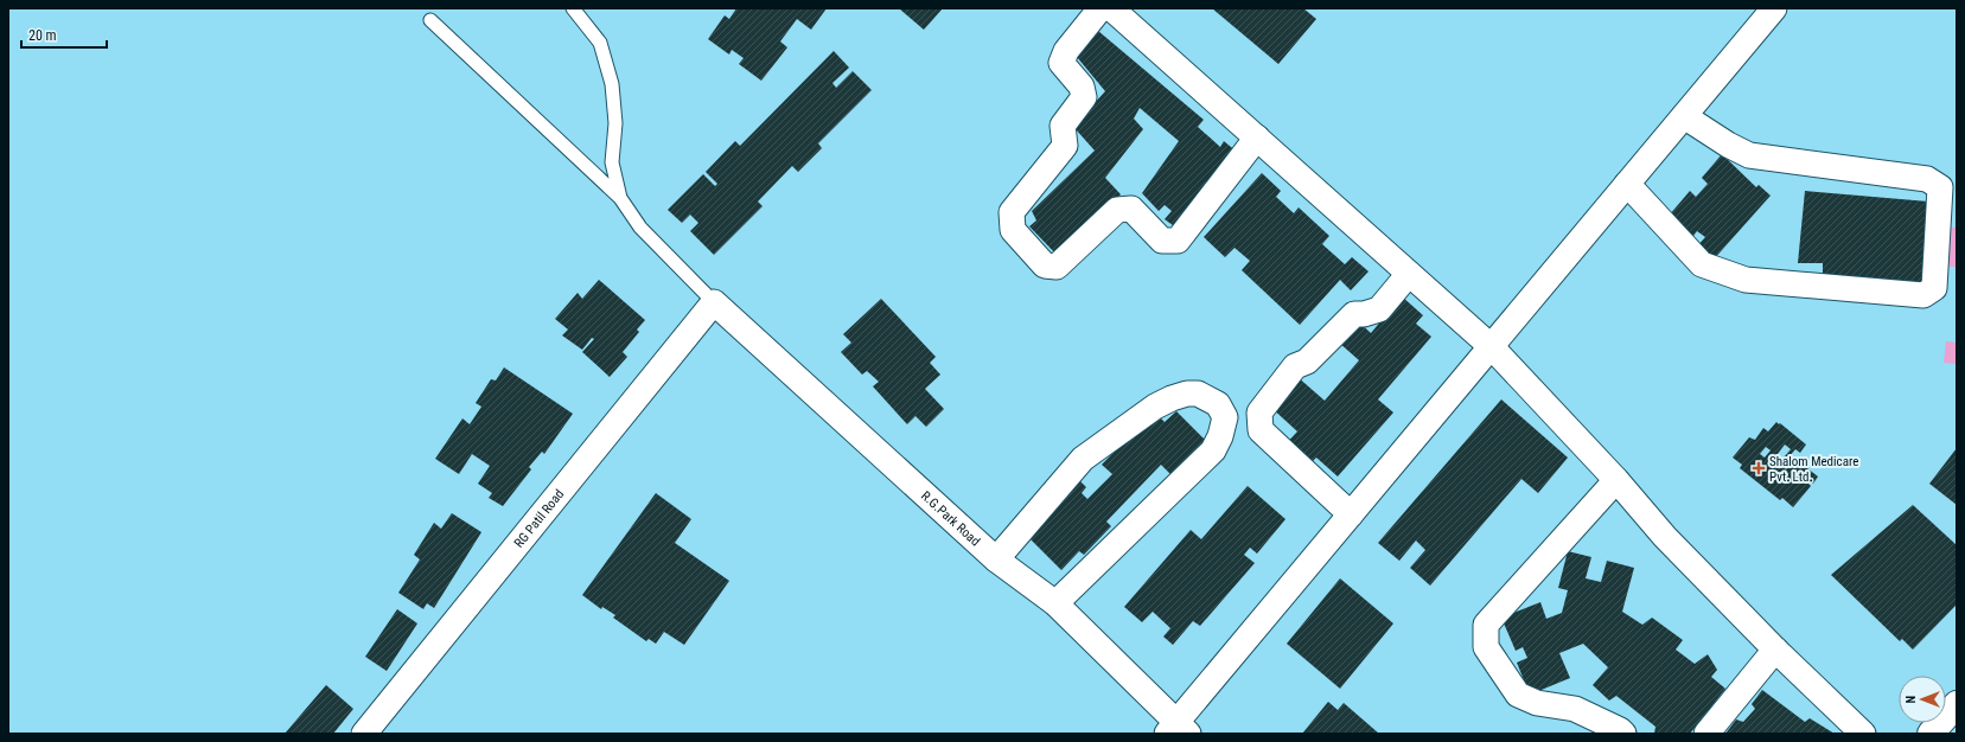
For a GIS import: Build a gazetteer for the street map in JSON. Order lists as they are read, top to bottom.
{
  "streets": {
    "street": ["RG Patil Road", "R.G.Park Road"]
  },
  "crossings": [
    ["RG Patil Road", "R.G.Park Road"]
  ],
  "places": {
    "health": ["Shalom Medicare Pvt. Ltd."]
  },
  "scale_bar": "20 m",
  "north": "left"
}
